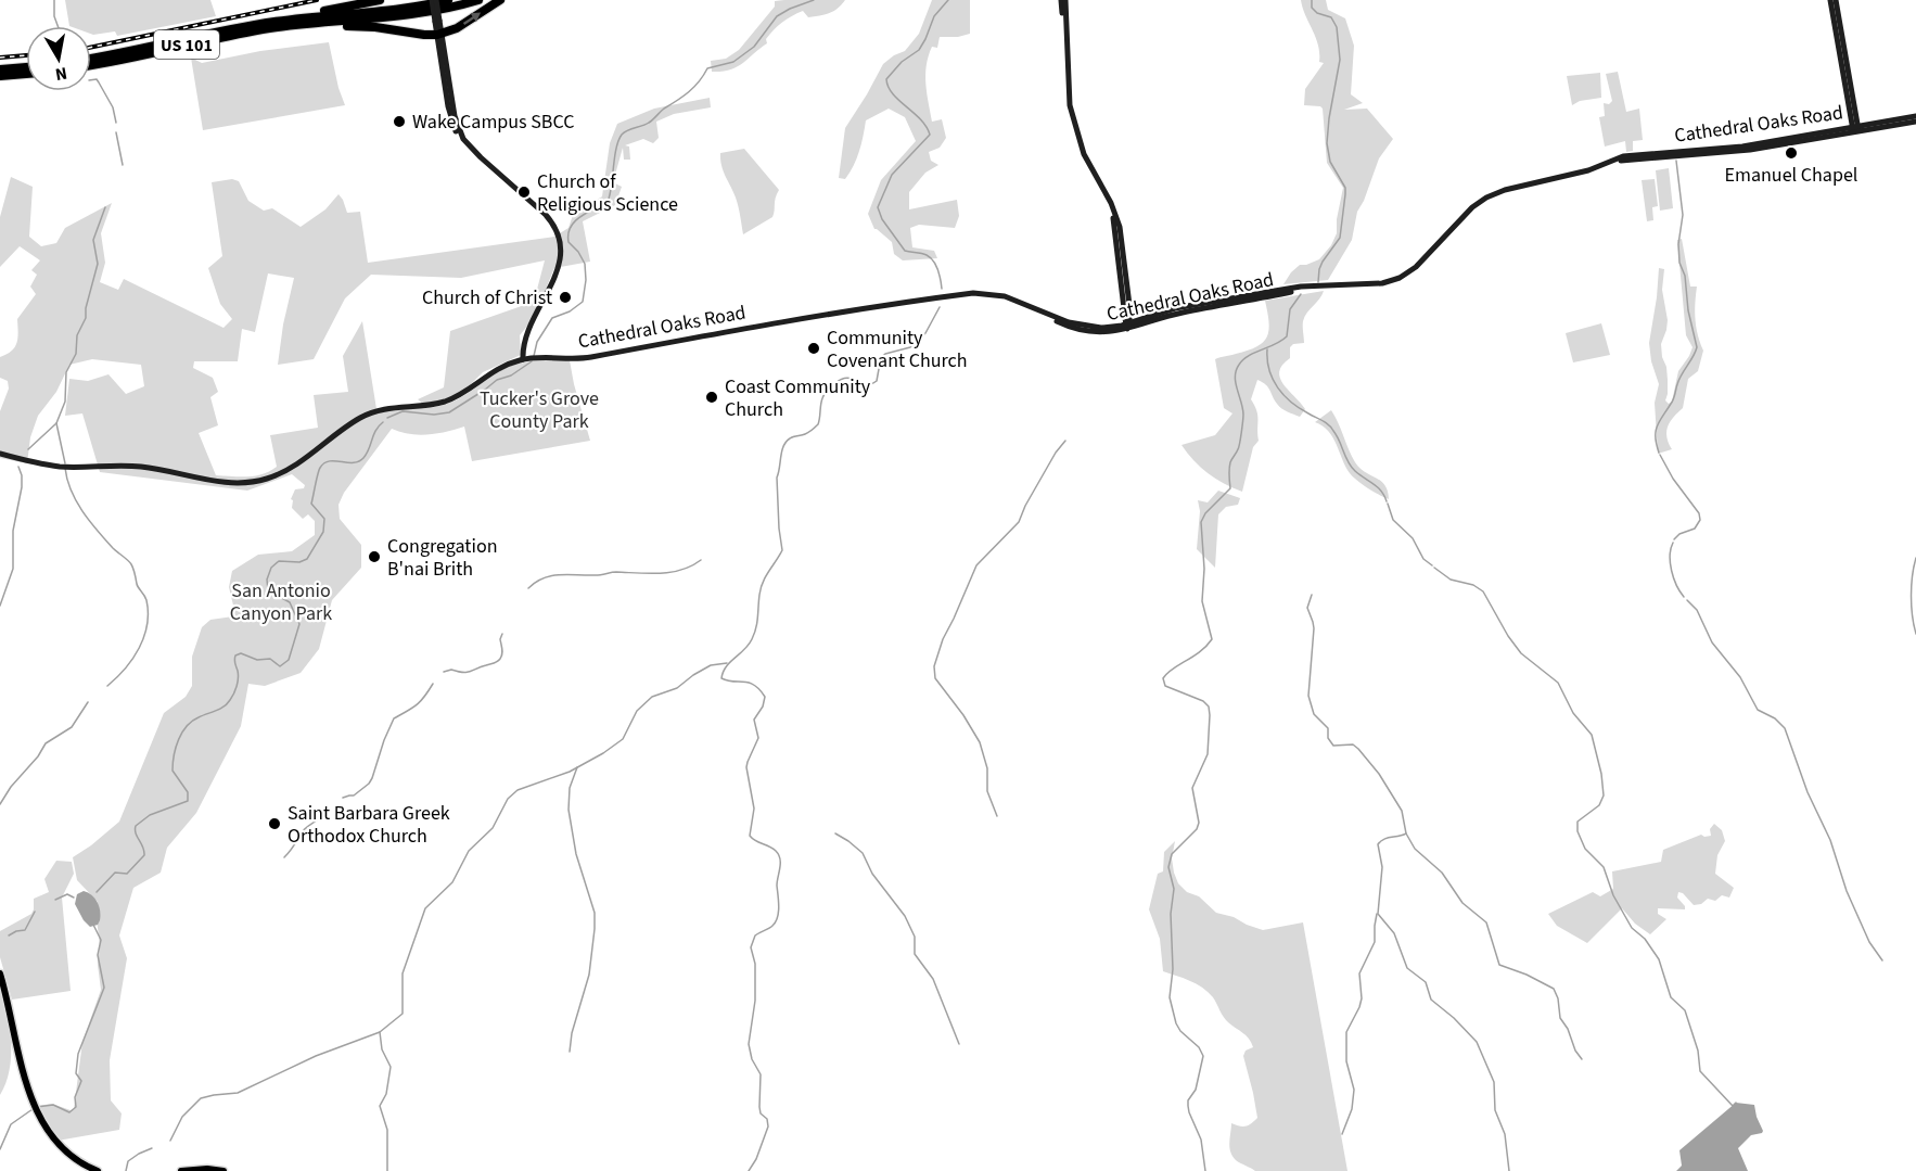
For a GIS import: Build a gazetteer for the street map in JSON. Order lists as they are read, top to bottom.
{
  "streets": {
    "highway": ["US 101"],
    "main road": ["Cathedral Oaks Road"]
  },
  "parks": ["Tucker's Grove County Park", "San Antonio Canyon Park"],
  "places": [
    "Wake Campus SBCC",
    "Emanuel Chapel",
    "Church of Religious Science",
    "Church of Christ",
    "Community Covenant Church",
    "Coast Community Church",
    "Congregation B'nai Brith",
    "Saint Barbara Greek Orthodox Church"
  ],
  "north": "bottom"
}
